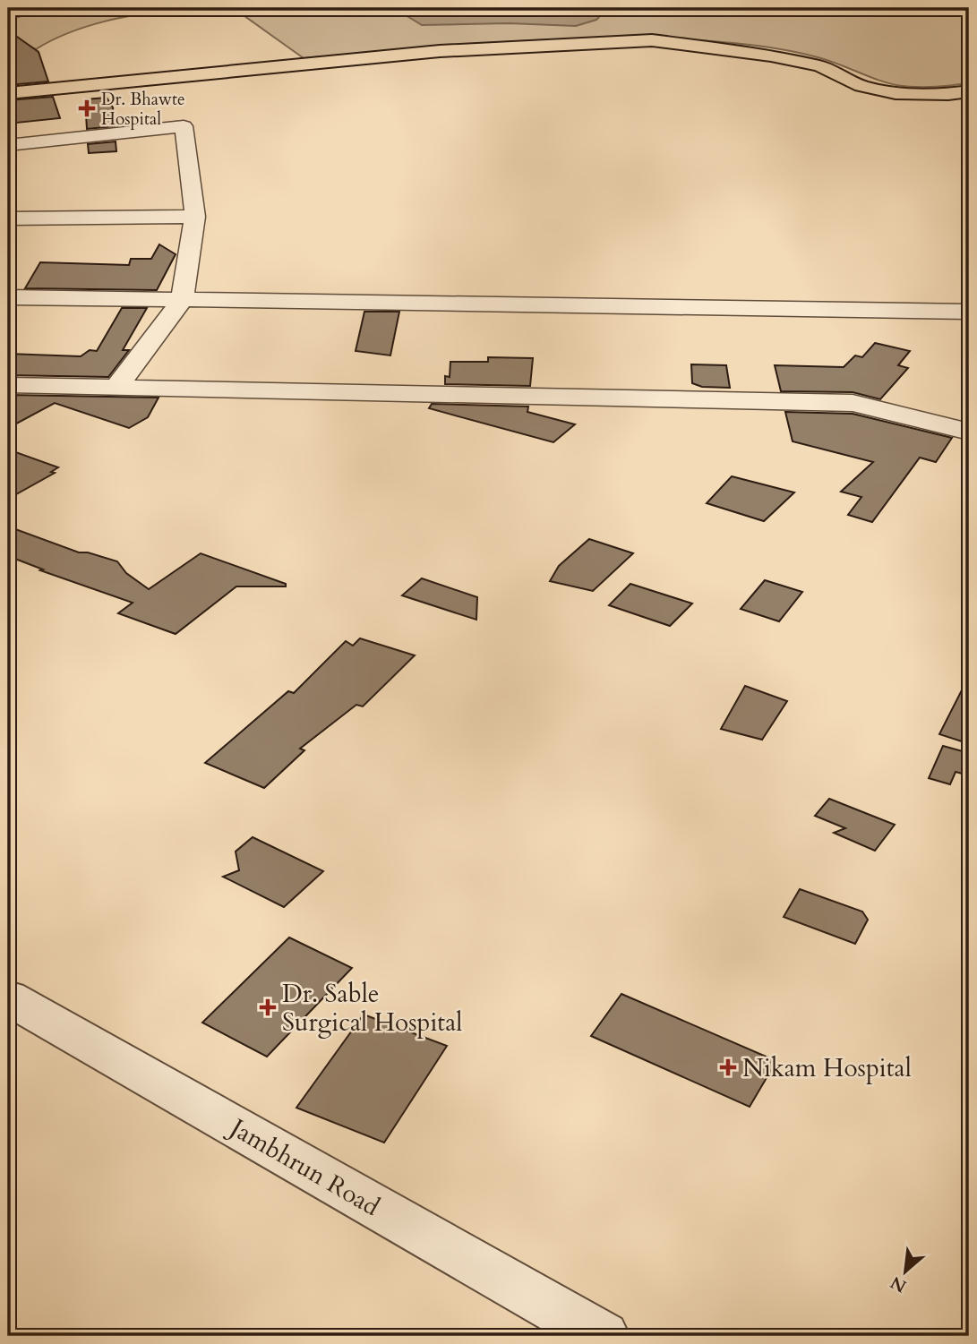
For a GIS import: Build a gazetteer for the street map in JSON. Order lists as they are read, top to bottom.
{
  "streets": {
    "street": ["Jambhrun Road"]
  },
  "places": {
    "health": ["Dr. Bhawte Hospital", "Dr. Sable Surgical Hospital", "Nikam Hospital"]
  },
  "north": "bottom left"
}
